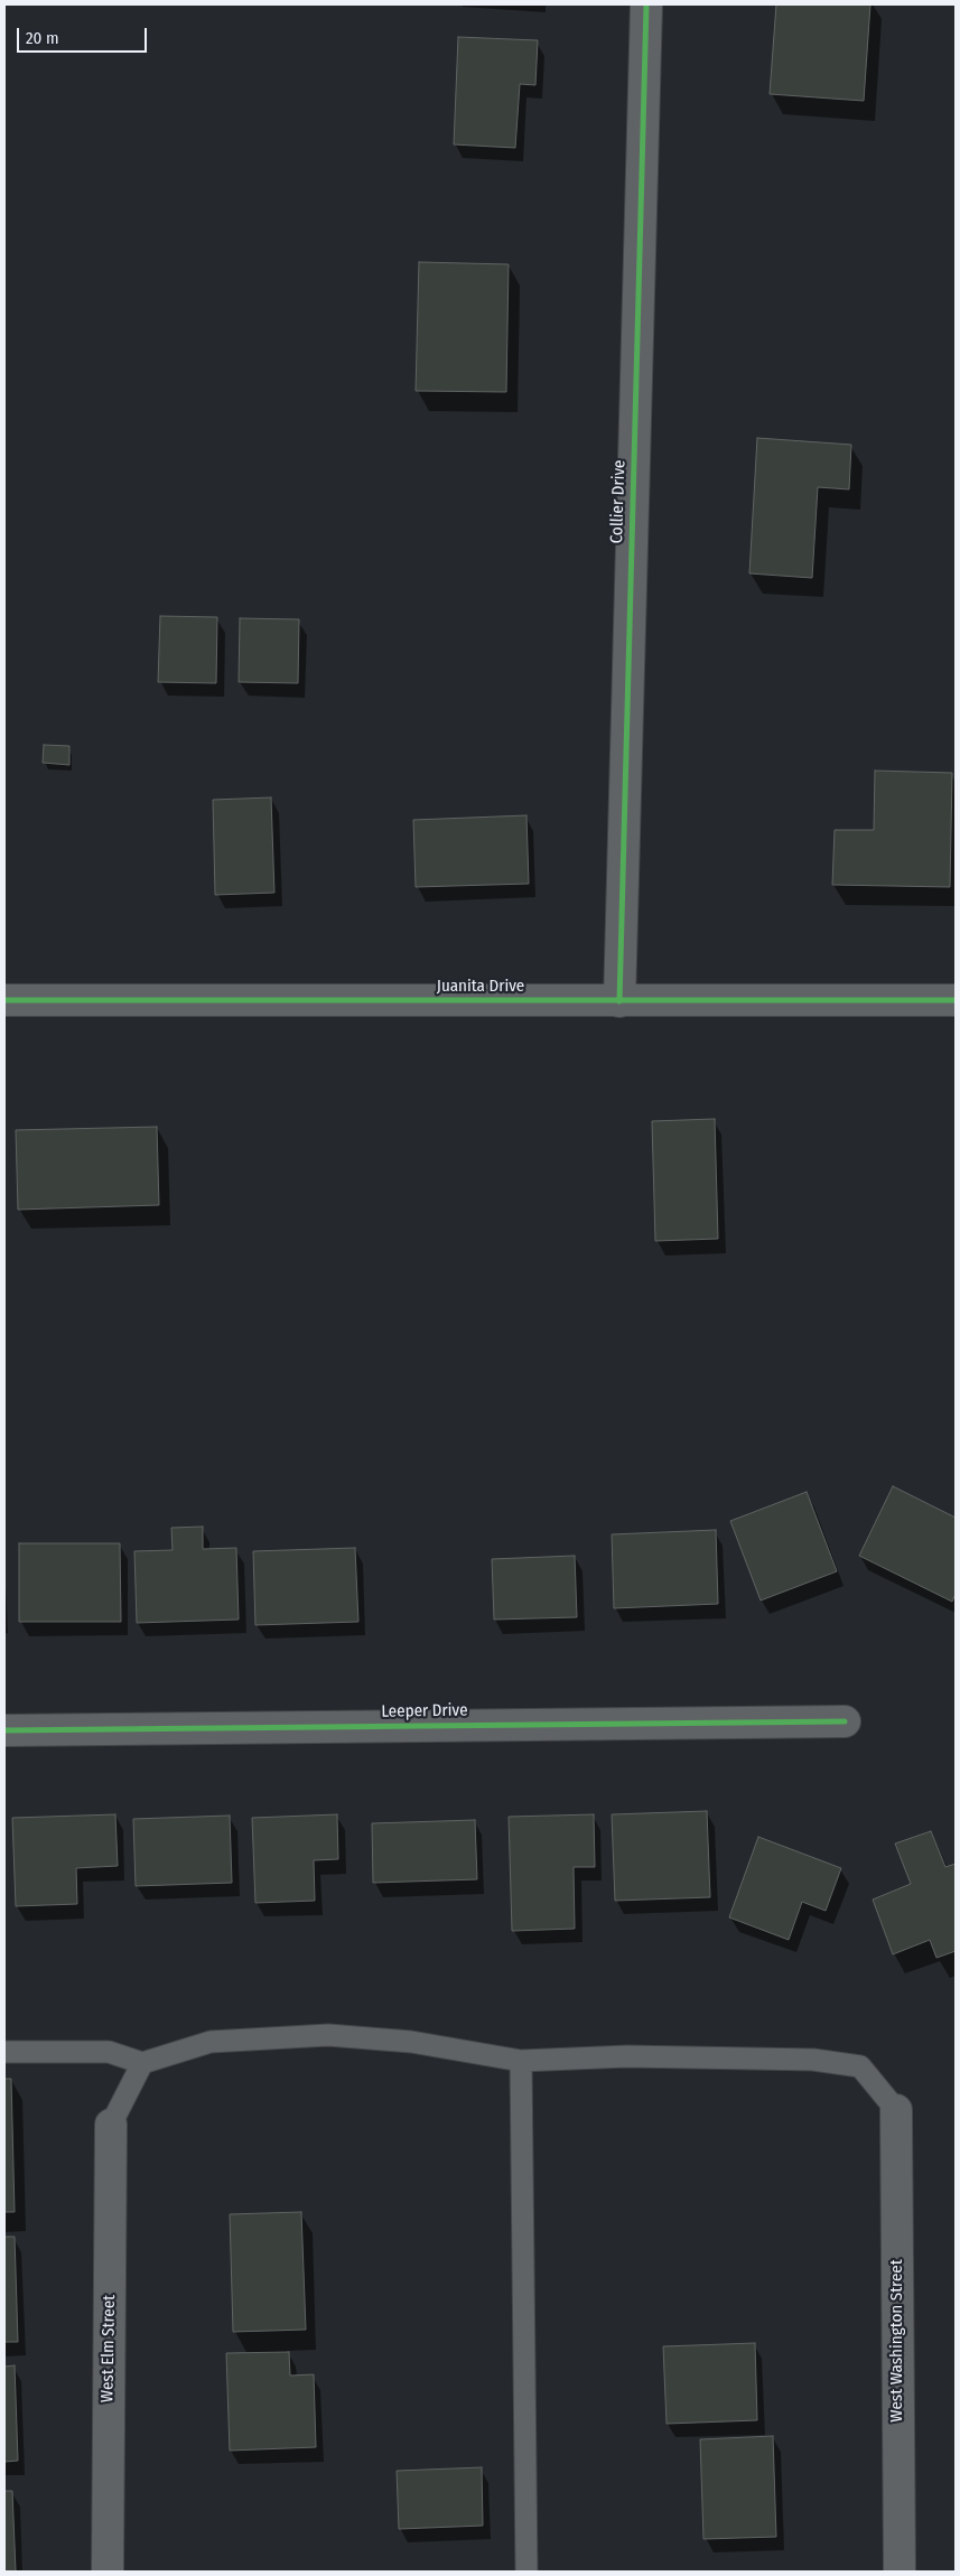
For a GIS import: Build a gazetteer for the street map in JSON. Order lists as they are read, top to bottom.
{
  "streets": {
    "street": [
      "Collier Drive",
      "Juanita Drive",
      "Leeper Drive",
      "West Washington Street",
      "West Elm Street"
    ]
  },
  "crossings": [
    ["Collier Drive", "Juanita Drive"]
  ],
  "scale_bar": "20 m"
}
